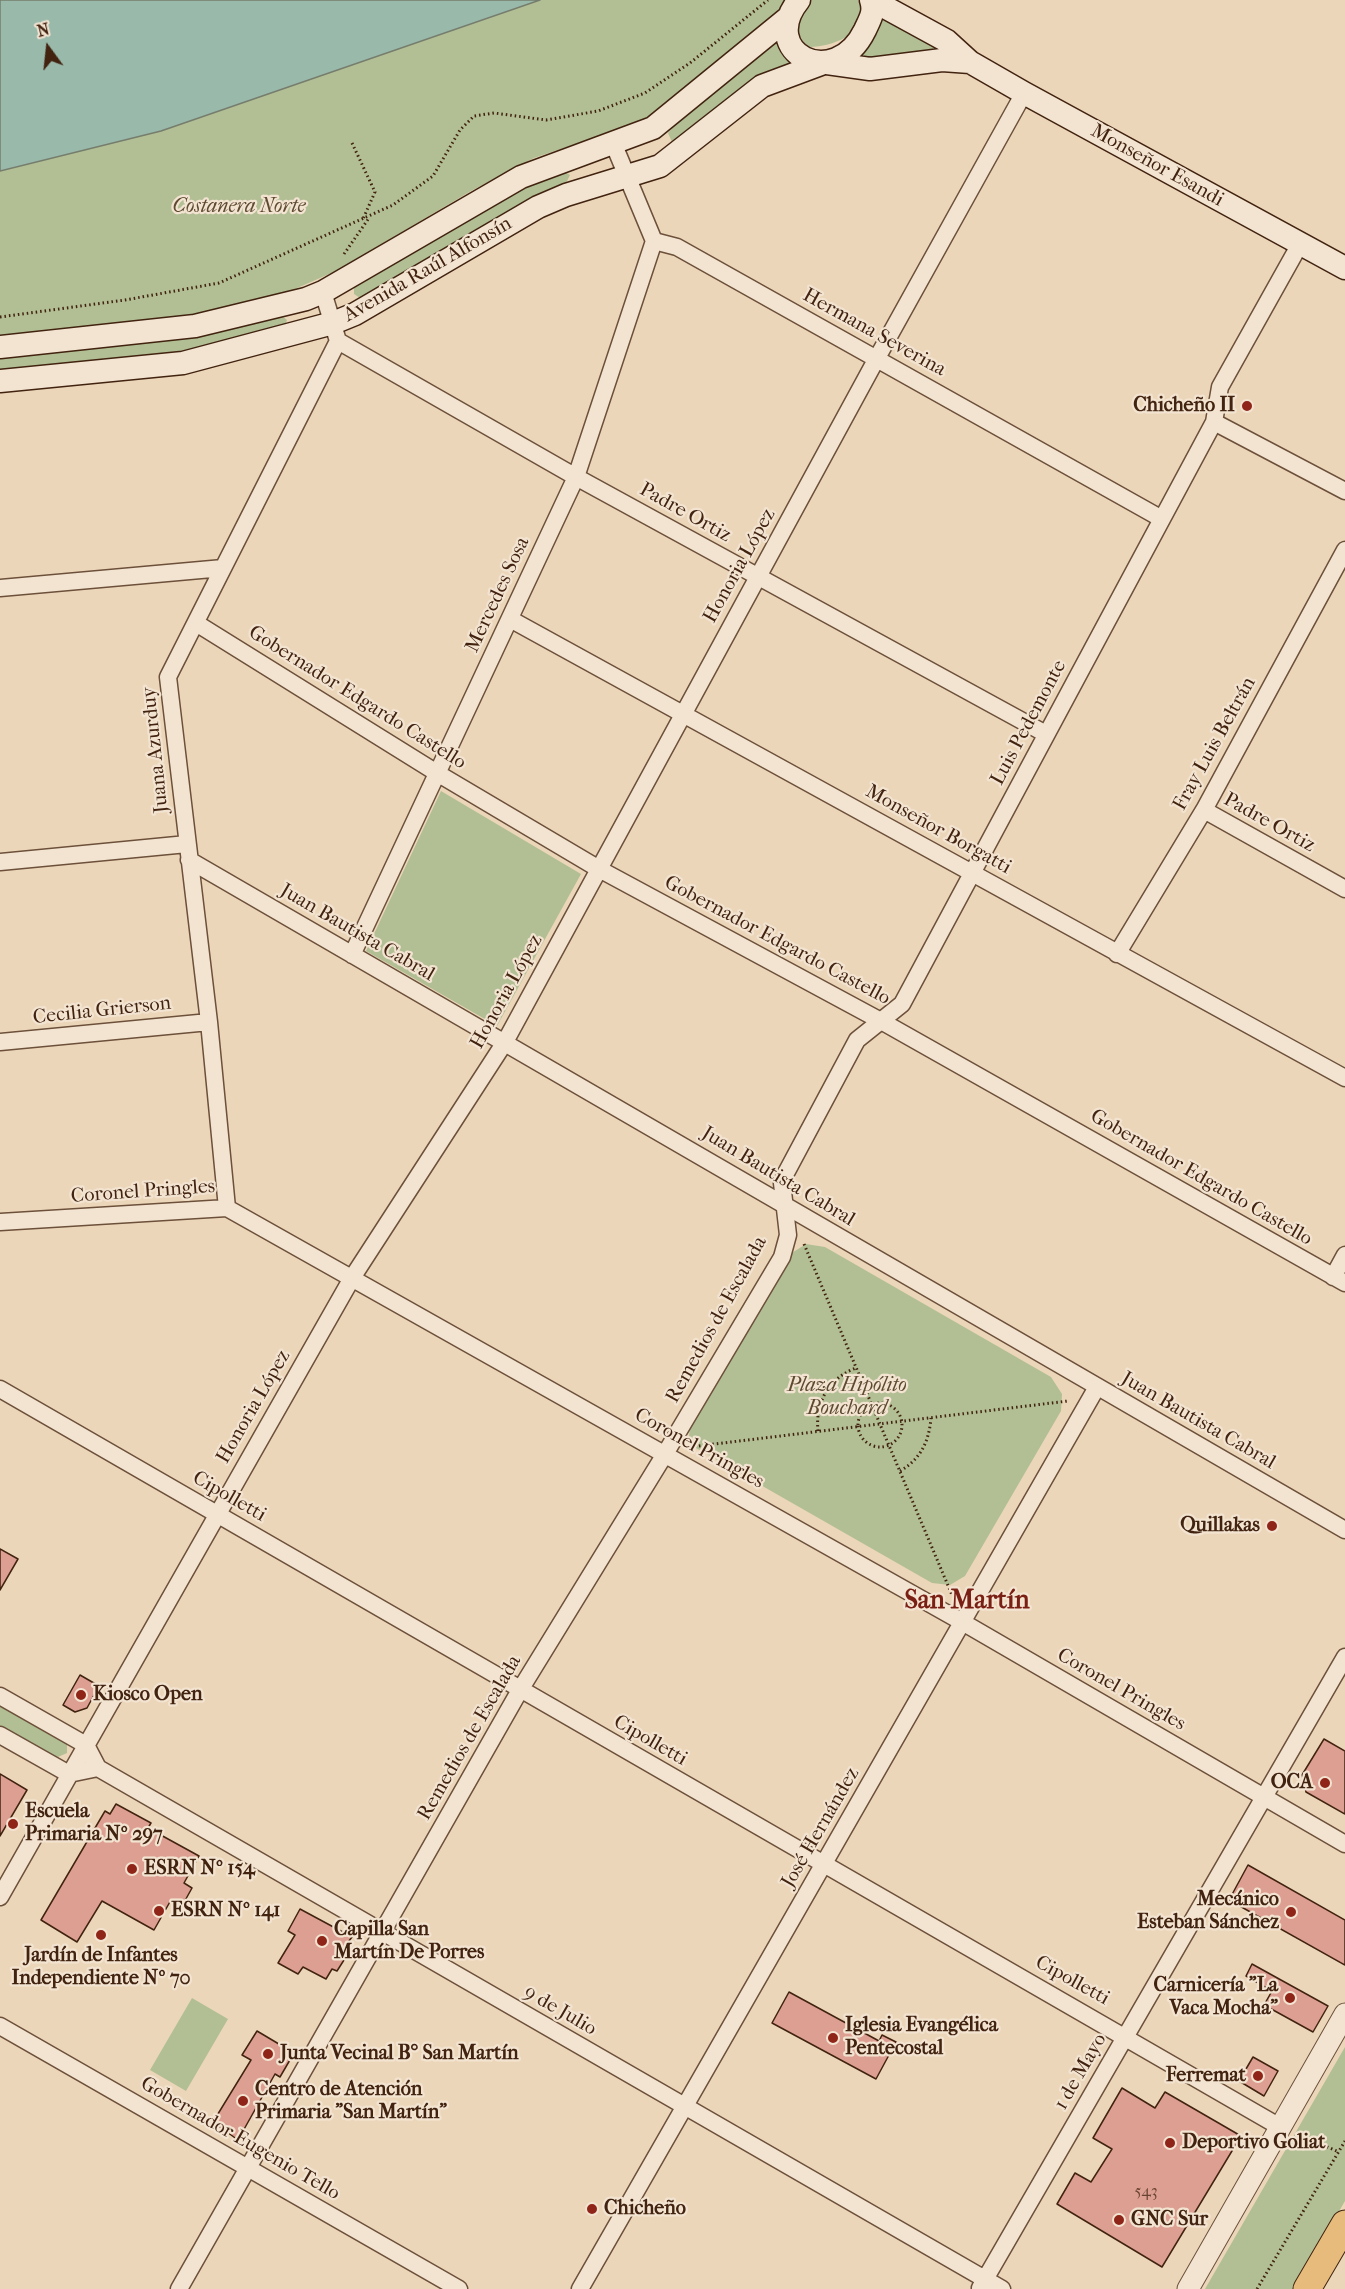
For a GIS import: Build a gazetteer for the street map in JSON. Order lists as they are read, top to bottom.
{
  "streets": {
    "main road": ["Monseñor Esandi", "Avenida Raúl Alfonsín"],
    "street": [
      "Hermana Severina",
      "Padre Ortiz",
      "Honoria López",
      "Mercedes Sosa",
      "Gobernador Edgardo Castello",
      "Luis Pedemonte",
      "Fray Luis Beltrán",
      "Juana Azurduy",
      "Monseñor Borgatti",
      "Juan Bautista Cabral",
      "Cecilia Grierson",
      "Coronel Pringles",
      "Remedios de Escalada",
      "Cipolletti",
      "José Hernández",
      "9 de Julio",
      "1 de Mayo",
      "Gobernador Eugenio Tello"
    ]
  },
  "crossings": [
    ["Monseñor Esandi", "Avenida Raúl Alfonsín"],
    ["Monseñor Esandi", "Honoria López"],
    ["Monseñor Esandi", "Luis Pedemonte"],
    ["Avenida Raúl Alfonsín", "Padre Ortiz"],
    ["Avenida Raúl Alfonsín", "Juana Azurduy"],
    ["Hermana Severina", "Honoria López"],
    ["Hermana Severina", "Mercedes Sosa"],
    ["Hermana Severina", "Luis Pedemonte"],
    ["Padre Ortiz", "Honoria López"],
    ["Padre Ortiz", "Mercedes Sosa"],
    ["Padre Ortiz", "Luis Pedemonte"],
    ["Padre Ortiz", "Fray Luis Beltrán"],
    ["Padre Ortiz", "Juana Azurduy"],
    ["Honoria López", "Gobernador Edgardo Castello"],
    ["Honoria López", "Monseñor Borgatti"],
    ["Honoria López", "Juan Bautista Cabral"],
    ["Honoria López", "Coronel Pringles"],
    ["Honoria López", "Cipolletti"],
    ["Mercedes Sosa", "Gobernador Edgardo Castello"],
    ["Mercedes Sosa", "Monseñor Borgatti"],
    ["Mercedes Sosa", "Juan Bautista Cabral"],
    ["Gobernador Edgardo Castello", "Luis Pedemonte"],
    ["Gobernador Edgardo Castello", "Juana Azurduy"],
    ["Luis Pedemonte", "Monseñor Borgatti"],
    ["Luis Pedemonte", "Juan Bautista Cabral"],
    ["Luis Pedemonte", "Remedios de Escalada"],
    ["Fray Luis Beltrán", "Monseñor Borgatti"],
    ["Juana Azurduy", "Juan Bautista Cabral"],
    ["Juana Azurduy", "Cecilia Grierson"],
    ["Juana Azurduy", "Coronel Pringles"],
    ["Juan Bautista Cabral", "Remedios de Escalada"],
    ["Juan Bautista Cabral", "José Hernández"],
    ["Coronel Pringles", "Remedios de Escalada"],
    ["Coronel Pringles", "José Hernández"],
    ["Coronel Pringles", "1 de Mayo"],
    ["Remedios de Escalada", "Cipolletti"],
    ["Remedios de Escalada", "9 de Julio"],
    ["Remedios de Escalada", "Gobernador Eugenio Tello"],
    ["Cipolletti", "José Hernández"],
    ["Cipolletti", "1 de Mayo"],
    ["José Hernández", "9 de Julio"],
    ["9 de Julio", "1 de Mayo"]
  ],
  "districts": ["San Martín"],
  "parks": ["Costanera Norte", "Plaza Hipólito Bouchard"],
  "places": [
    "Chicheño II",
    "Quillakas",
    "Kiosco Open",
    "OCA",
    "Escuela Primaria Nº 297",
    "ESRN Nº 154",
    "ESRN Nº 141",
    "Mecánico Esteban Sánchez",
    "Jardín de Infantes Independiente Nº 70",
    "Capilla San Martín De Porres",
    "Carnicería \"La Vaca Mocha\"",
    "Iglesia Evangélica Pentecostal",
    "Junta Vecinal B° San Martín",
    "Ferremat",
    "Centro de Atención Primaria \"San Martín\"",
    "Deportivo Goliat",
    "Chicheño",
    "GNC Sur"
  ],
  "house_numbers": ["543"],
  "north": "top"
}
